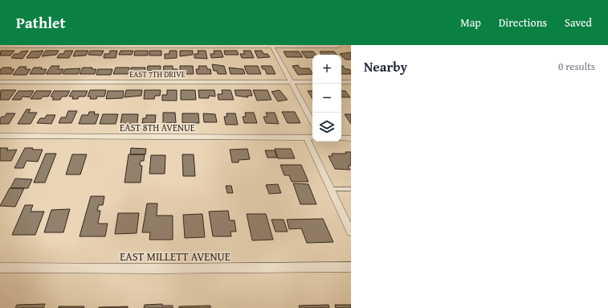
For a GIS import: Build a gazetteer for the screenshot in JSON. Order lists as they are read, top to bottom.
{
  "streets": {
    "street": ["EAST 7TH DRIVE", "EAST 8TH AVENUE", "EAST MILLETT AVENUE"]
  },
  "page": {
    "header": "Pathlet",
    "nav": ["Map", "Directions", "Saved"],
    "heading": ["Nearby", "0 results"],
    "map_buttons": ["+", "−"]
  }
}
